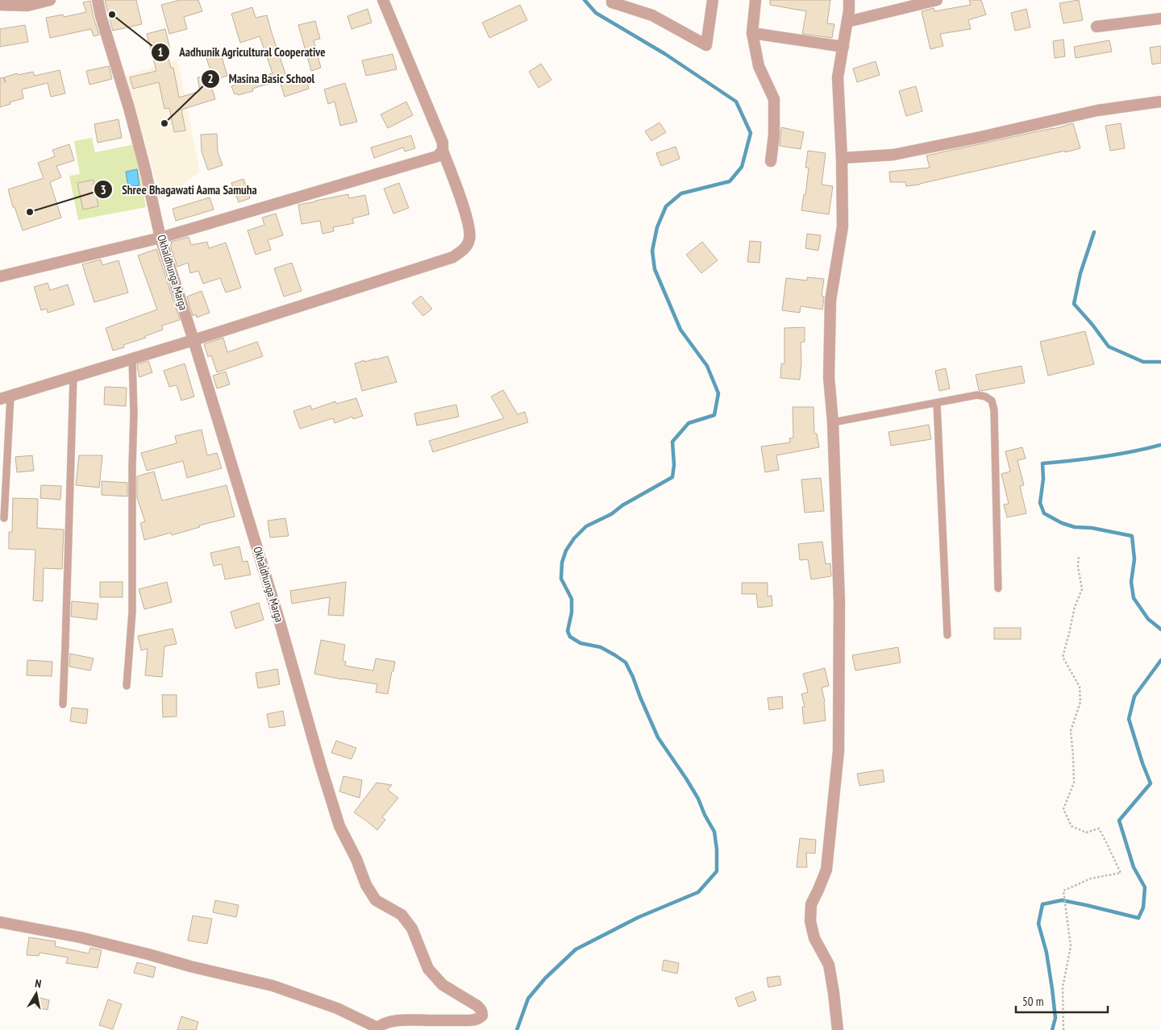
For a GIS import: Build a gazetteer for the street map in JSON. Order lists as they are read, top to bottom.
{
  "streets": {
    "street": ["Okhaldhunga Marga"]
  },
  "places": ["Aadhunik Agricultural Cooperative", "Masina Basic School", "Shree Bhagawati Aama Samuha"],
  "scale_bar": "50 m",
  "north": "top"
}
